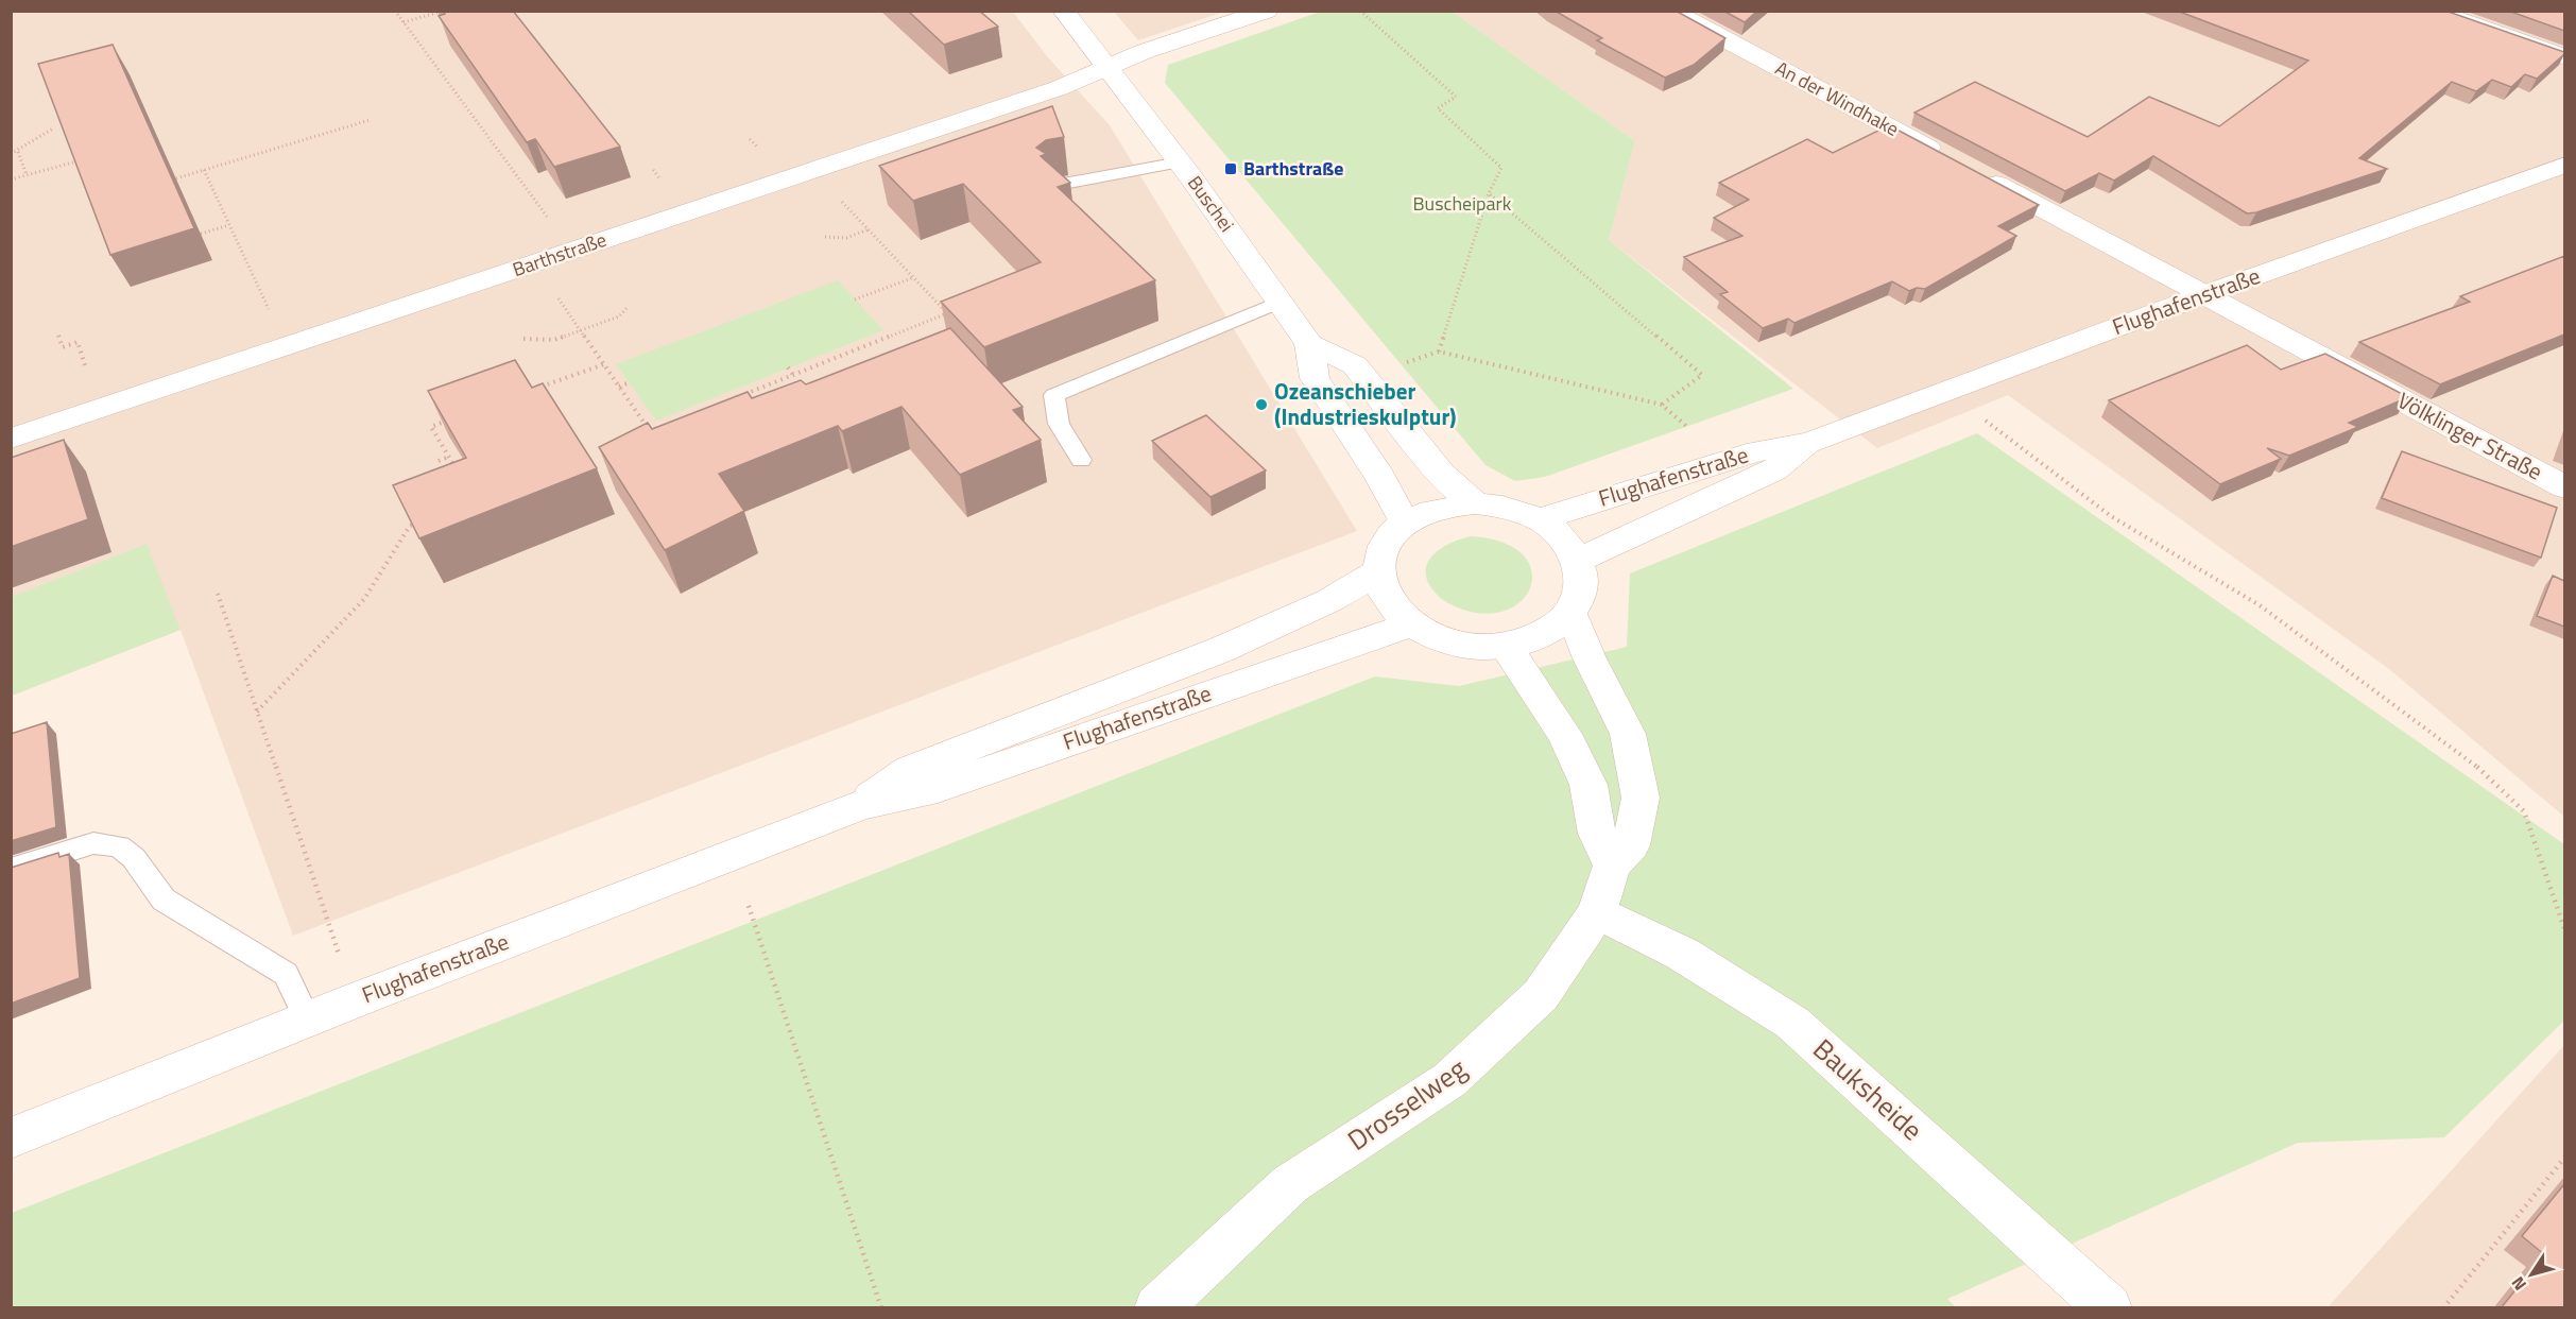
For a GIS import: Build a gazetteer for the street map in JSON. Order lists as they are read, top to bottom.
{
  "streets": {
    "street": [
      "An der Windhake",
      "Buschei",
      "Barthstraße",
      "Flughafenstraße",
      "Völklinger Straße",
      "Bauksheide",
      "Drosselweg"
    ]
  },
  "crossings": [
    ["Buschei", "Barthstraße"],
    ["Buschei", "Flughafenstraße"],
    ["Buschei", "Drosselweg"],
    ["Flughafenstraße", "Völklinger Straße"],
    ["Flughafenstraße", "Drosselweg"],
    ["Bauksheide", "Drosselweg"]
  ],
  "parks": ["Buscheipark"],
  "places": {
    "transit": ["Barthstraße"],
    "other": ["Ozeanschieber (Industrieskulptur)"]
  },
  "north": "bottom left"
}
